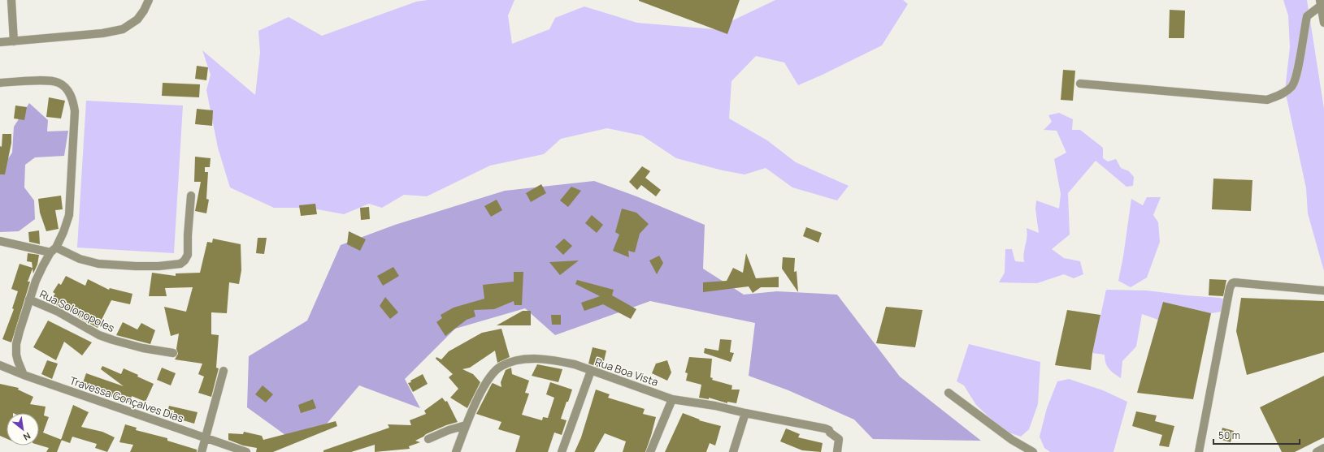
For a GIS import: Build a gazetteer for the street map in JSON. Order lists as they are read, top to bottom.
{
  "streets": {
    "street": ["Rua Solonopoles", "Rua Boa Vista", "Travessa Gonçalves Dias"]
  },
  "scale_bar": "50 m",
  "north": "bottom right"
}
